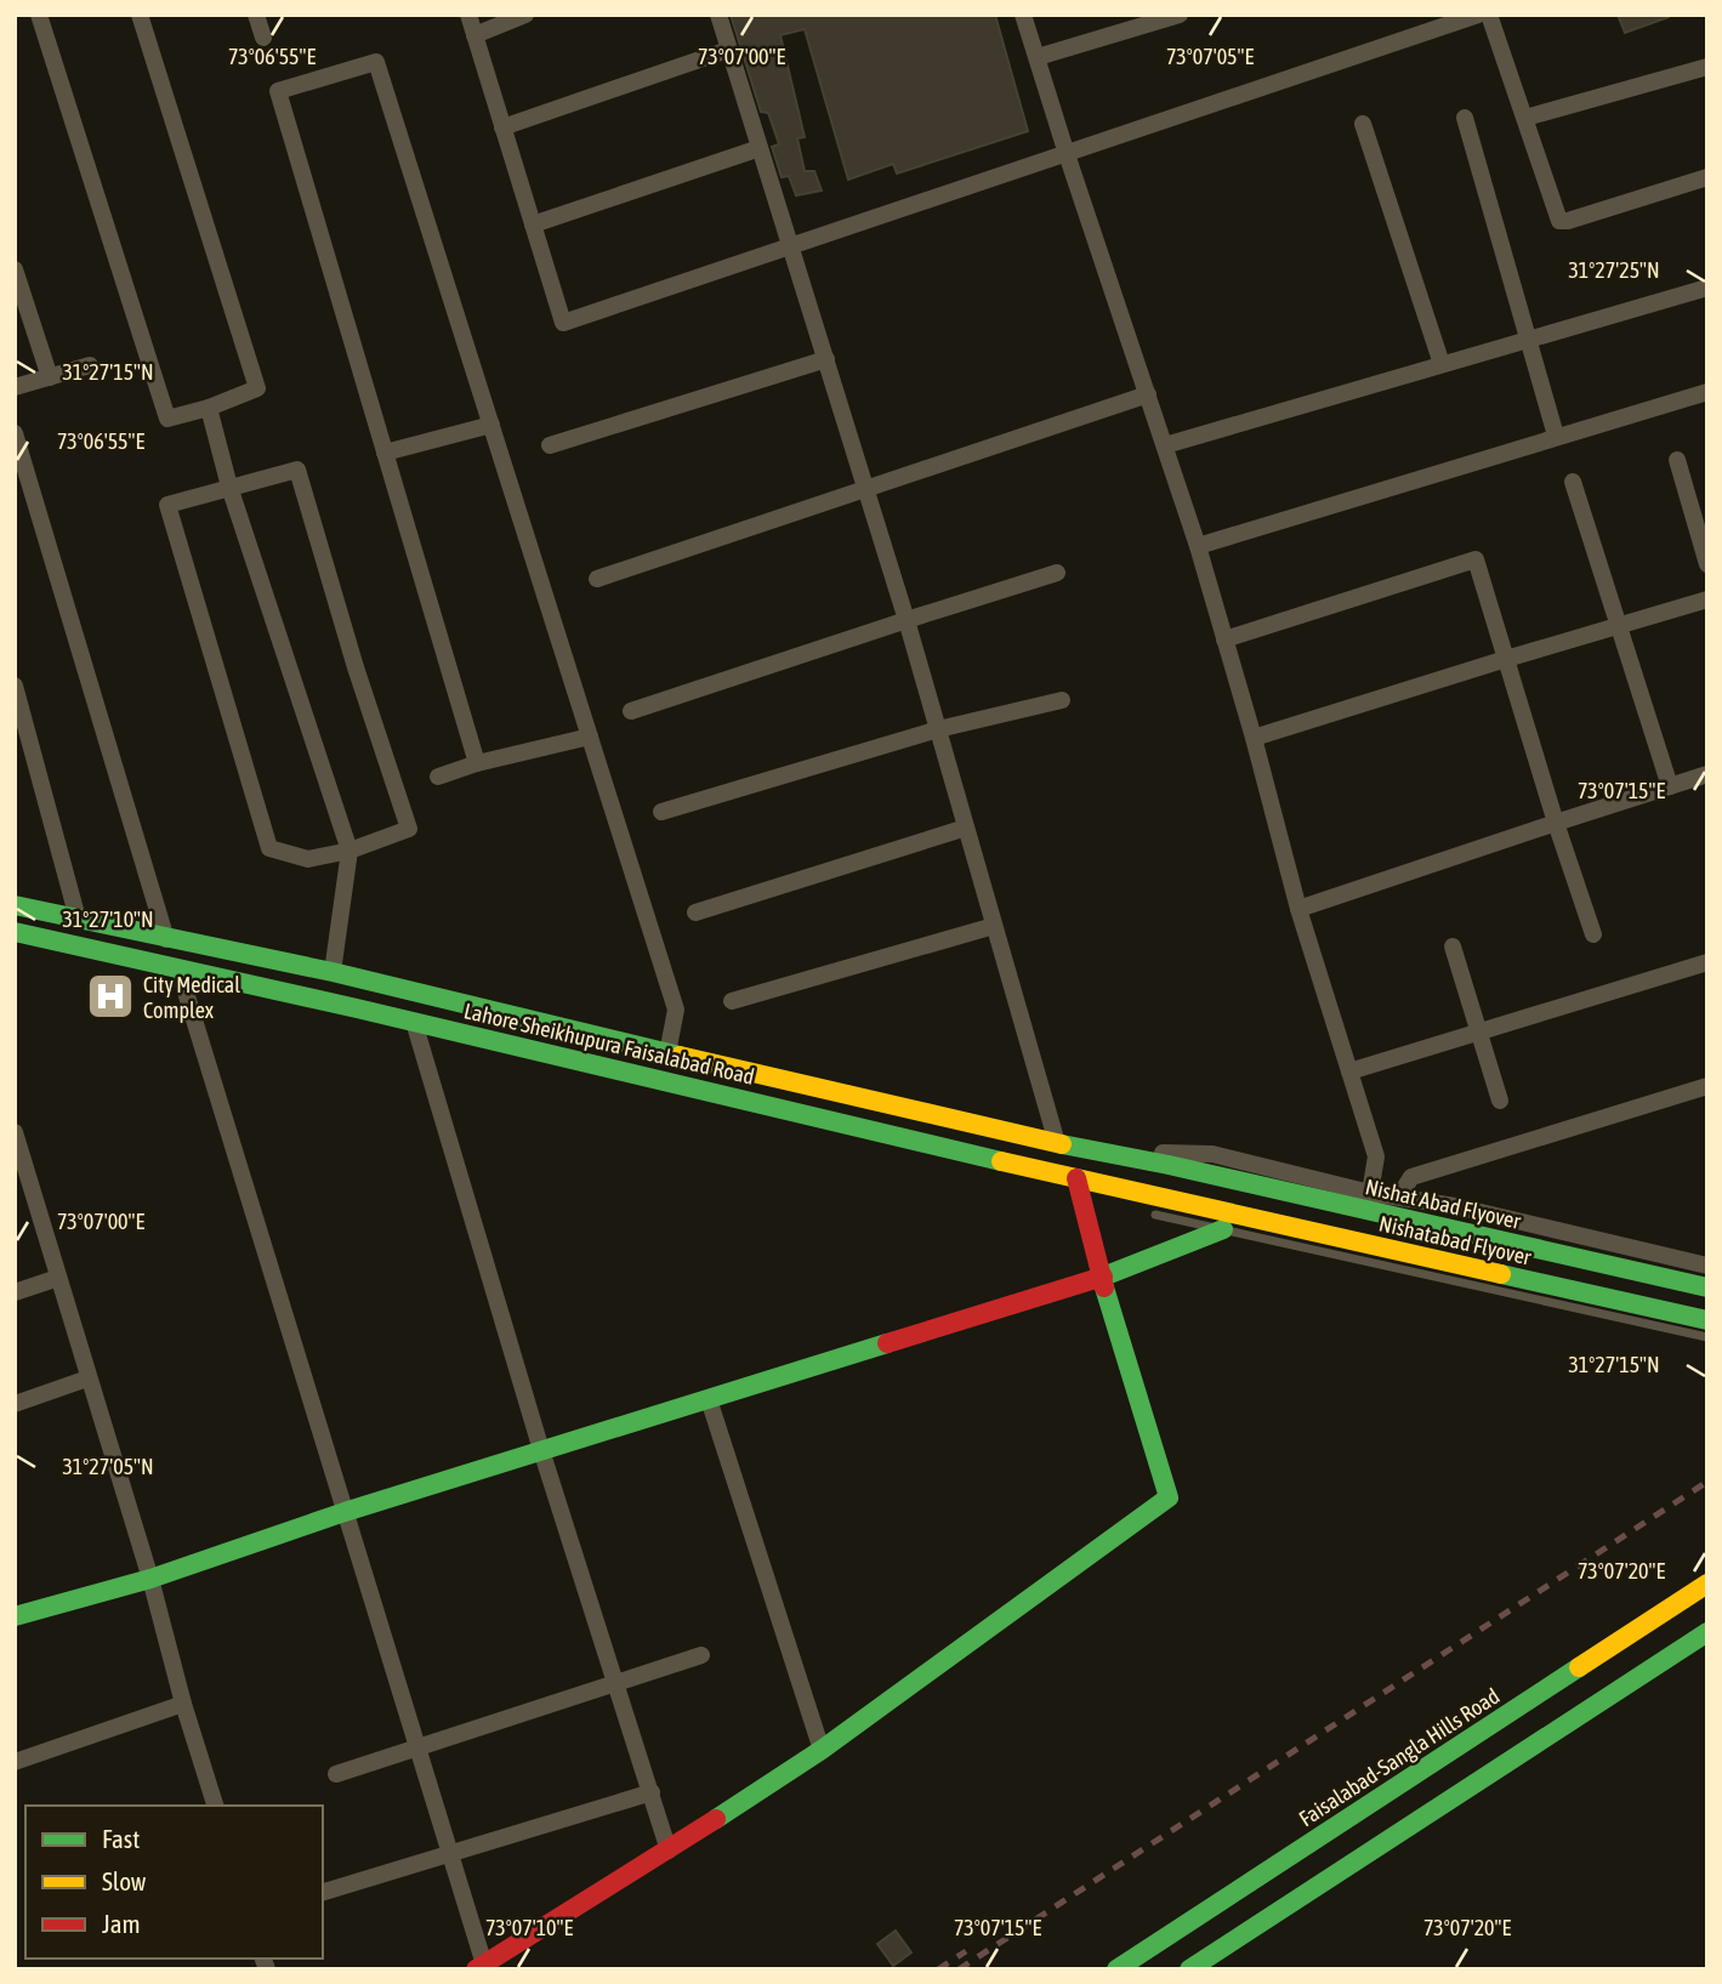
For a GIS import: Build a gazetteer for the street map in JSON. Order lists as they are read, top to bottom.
{
  "streets": {
    "main road": [
      "Lahore Sheikhupura Faisalabad Road",
      "Nishat Abad Flyover",
      "Nishatabad Flyover",
      "Faisalabad-Sangla Hills Road"
    ]
  },
  "crossings": [
    ["Lahore Sheikhupura Faisalabad Road", "Nishat Abad Flyover"],
    ["Lahore Sheikhupura Faisalabad Road", "Nishatabad Flyover"]
  ],
  "places": {
    "hospital": ["City Medical Complex"]
  },
  "legend": ["Fast", "Slow", "Jam"],
  "coordinates": [
    "73°07'05\"E",
    "73°06'55\"E",
    "73°07'00\"E",
    "31°27'25\"N",
    "31°27'15\"N",
    "73°07'15\"E",
    "31°27'10\"N",
    "31°27'05\"N",
    "73°07'20\"E",
    "73°07'10\"E"
  ]
}
